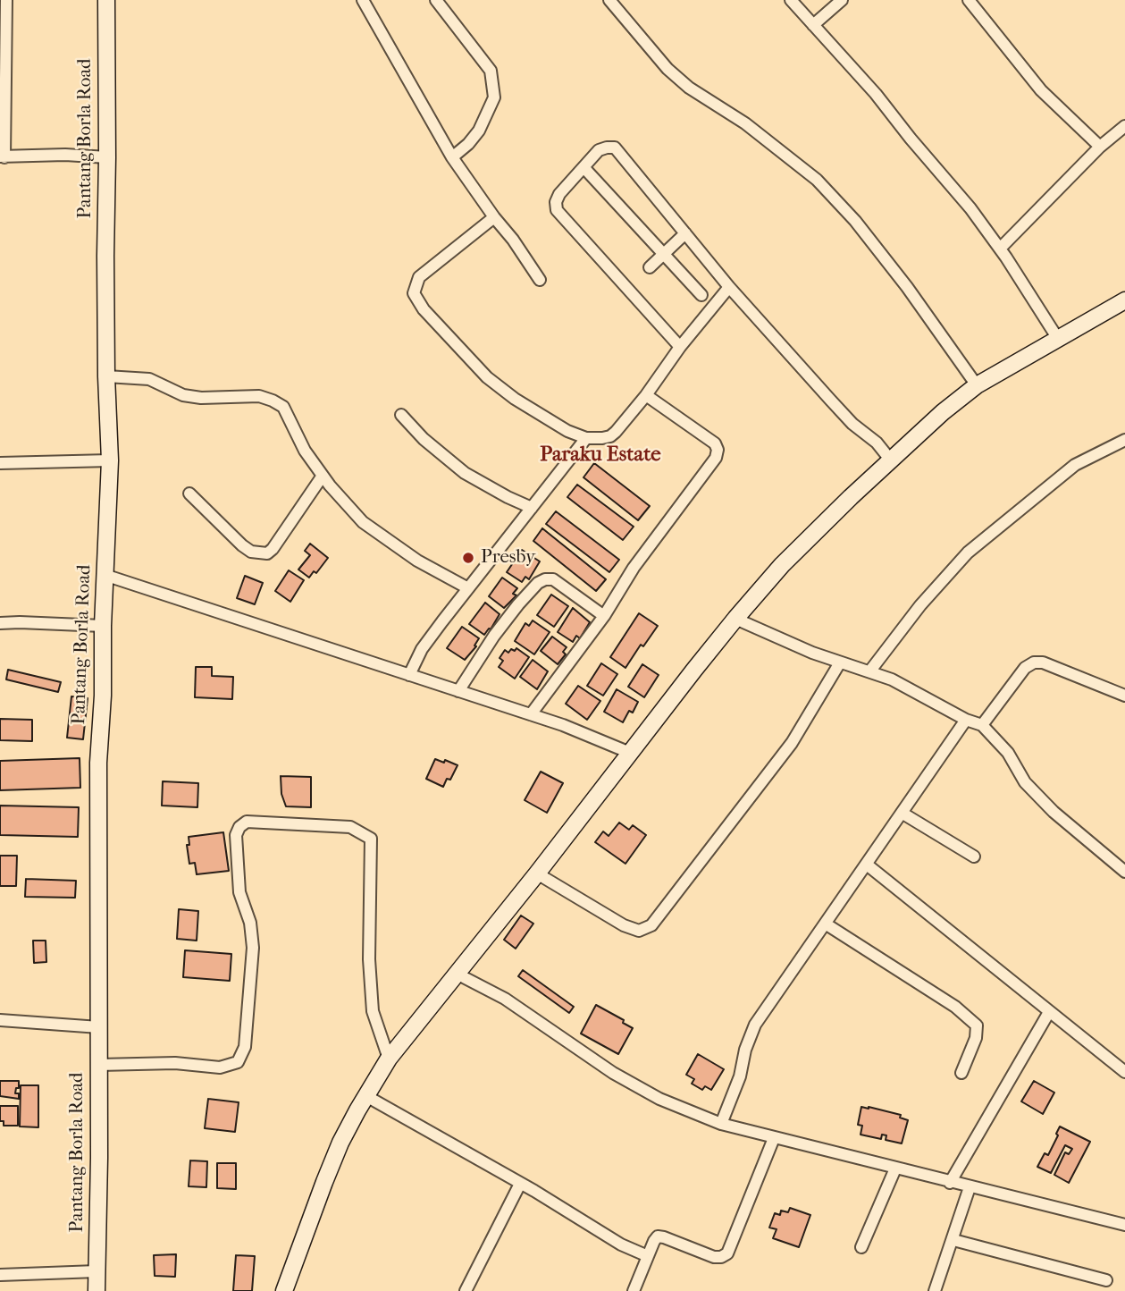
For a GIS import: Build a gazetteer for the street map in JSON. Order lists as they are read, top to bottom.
{
  "streets": {
    "street": ["Pantang Borla Road"]
  },
  "districts": ["Paraku Estate"],
  "places": ["Presby"]
}
